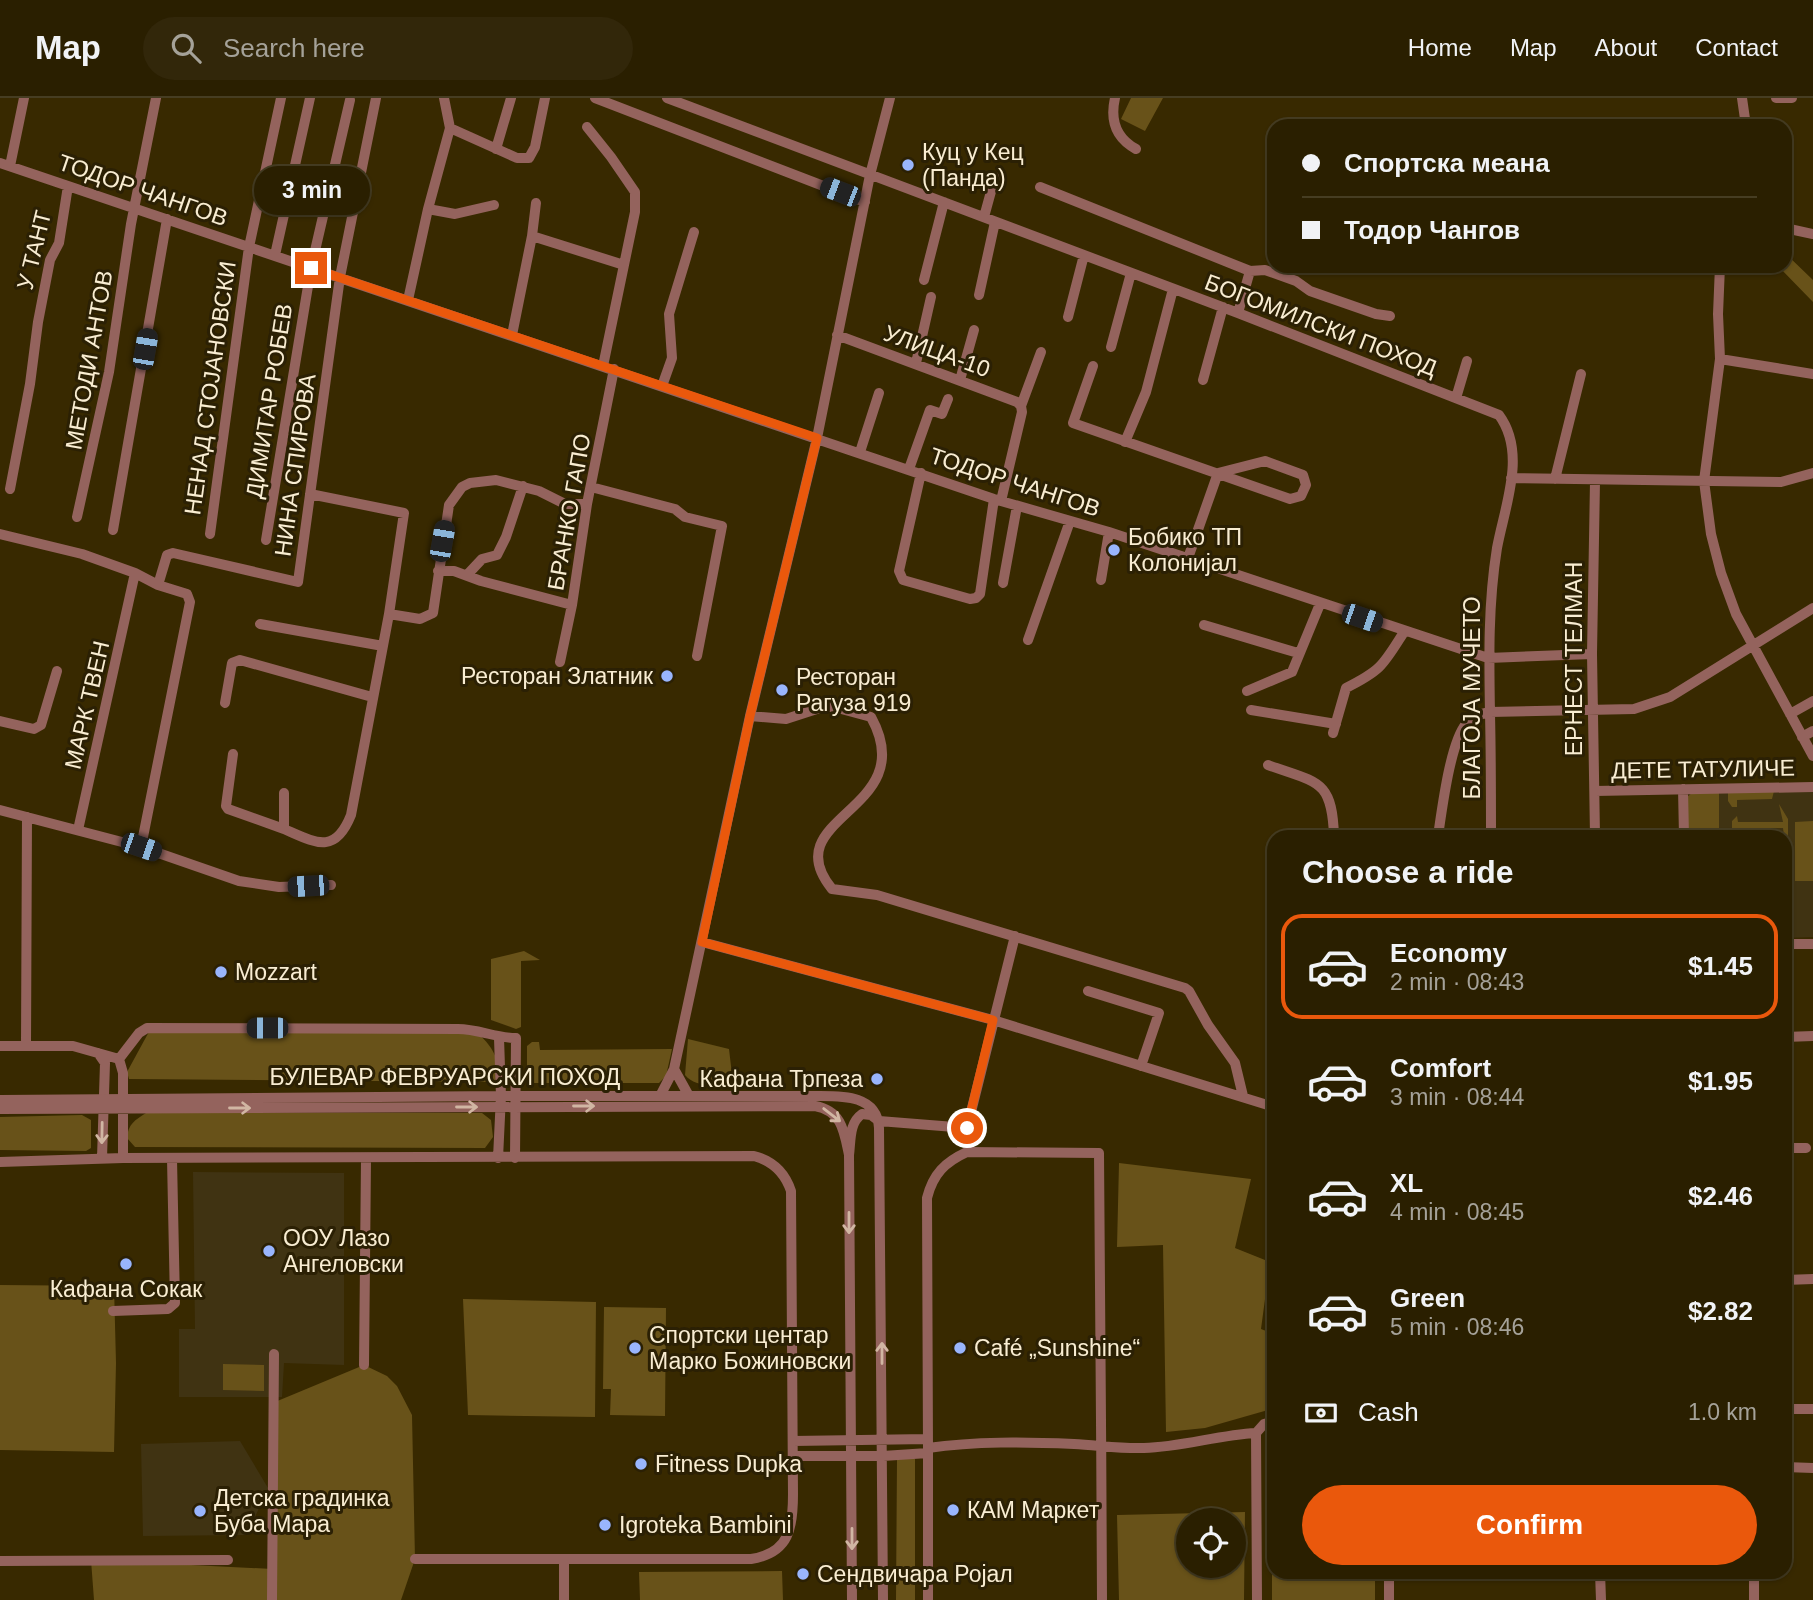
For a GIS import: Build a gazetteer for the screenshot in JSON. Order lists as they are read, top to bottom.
{
  "streets": {
    "street": [
      "ТОДОР ЧАНГОВ",
      "У ТАНТ",
      "БОГОМИЛСКИ ПОХОД",
      "УЛИЦА-10",
      "МЕТОДИ АНТОВ",
      "НЕНАД СТОЈАНОВСКИ",
      "ДИМИТАР РОБЕВ",
      "НИНА СПИРОВА",
      "БРАНКО ГАПО",
      "ЕРНЕСТ ТЕЛМАН",
      "БЛАГОЈА МУЧЕТО",
      "МАРК ТВЕН",
      "ДЕТЕ ТАТУЛИЧЕ",
      "БУЛЕВАР ФЕВРУАРСКИ ПОХОД"
    ]
  },
  "crossings": [
    ["ТОДОР ЧАНГОВ", "У ТАНТ"],
    ["ТОДОР ЧАНГОВ", "МЕТОДИ АНТОВ"],
    ["ТОДОР ЧАНГОВ", "НЕНАД СТОЈАНОВСКИ"],
    ["ТОДОР ЧАНГОВ", "ДИМИТАР РОБЕВ"],
    ["ТОДОР ЧАНГОВ", "НИНА СПИРОВА"],
    ["ТОДОР ЧАНГОВ", "БРАНКО ГАПО"],
    ["ТОДОР ЧАНГОВ", "ЕРНЕСТ ТЕЛМАН"],
    ["ТОДОР ЧАНГОВ", "БЛАГОЈА МУЧЕТО"],
    ["БОГОМИЛСКИ ПОХОД", "БЛАГОЈА МУЧЕТО"],
    ["ЕРНЕСТ ТЕЛМАН", "ДЕТЕ ТАТУЛИЧЕ"]
  ],
  "places": [
    "Куц у Кец (Панда)",
    "Бобико ТП Колонијал",
    "Ресторан Златник",
    "Ресторан Рагуза 919",
    "Mozzart",
    "Кафана Трпеза",
    "ООУ Лазо Ангеловски",
    "Кафана Сокак",
    "Спортски центар Марко Божиновски",
    "Café „Sunshine“",
    "Fitness Dupka",
    "КАМ Маркет",
    "Детска градинка Буба Мара",
    "Igroteka Bambini",
    "Сендвичара Ројал"
  ],
  "page": {
    "header": "Map",
    "search": "Search here",
    "nav": [
      "Home",
      "Map",
      "About",
      "Contact"
    ],
    "banner": ["Спортска меана", "Тодор Чангов"],
    "bubble": "3 min",
    "heading": "Choose a ride",
    "list": [
      {
        "name": "Economy",
        "note": "2 min · 08:43",
        "value": "$1.45"
      },
      {
        "name": "Comfort",
        "note": "3 min · 08:44",
        "value": "$1.95"
      },
      {
        "name": "XL",
        "note": "4 min · 08:45",
        "value": "$2.46"
      },
      {
        "name": "Green",
        "note": "5 min · 08:46",
        "value": "$2.82"
      }
    ],
    "pay": ["Cash", "1.0 km"],
    "buttons": "Confirm"
  }
}
